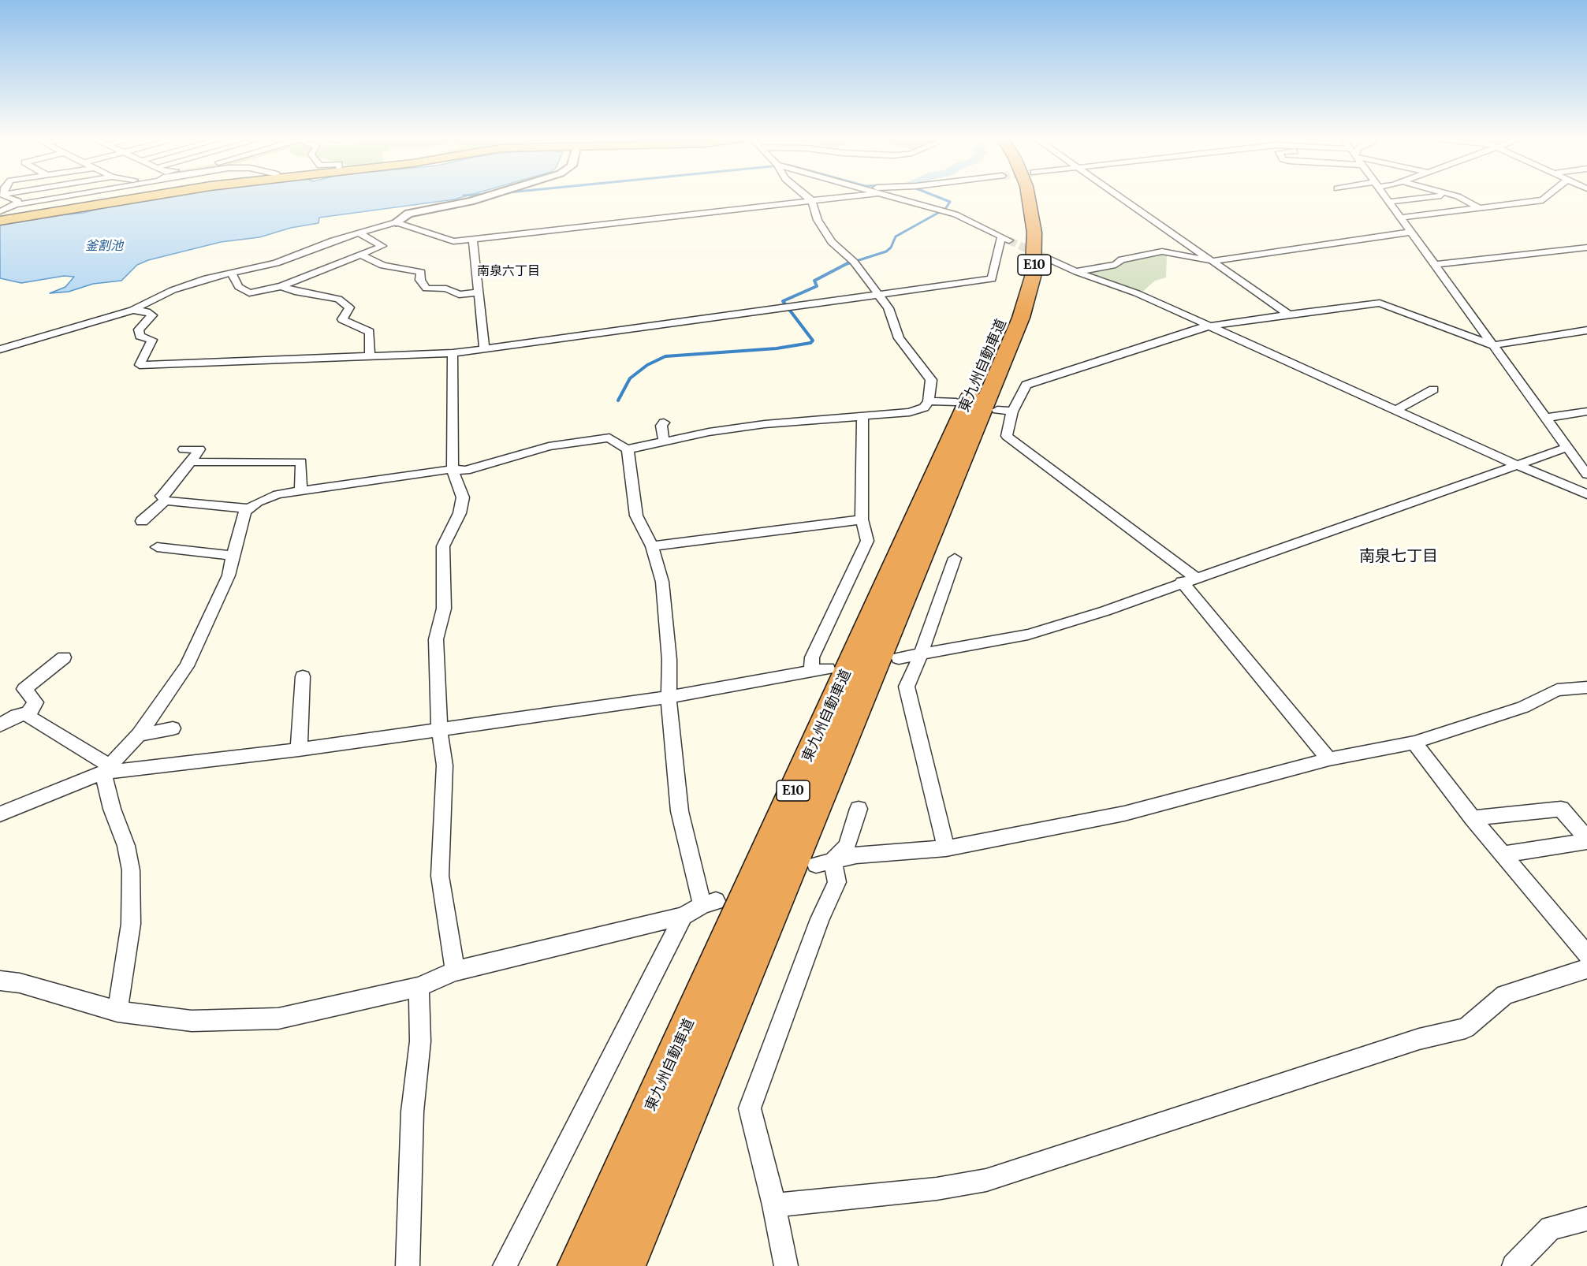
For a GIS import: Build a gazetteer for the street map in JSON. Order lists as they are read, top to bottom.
{
  "streets": {
    "highway": ["E10", "東九州自動車道"]
  },
  "districts": ["南泉六丁目", "南泉七丁目"],
  "water": ["釜割池"]
}
